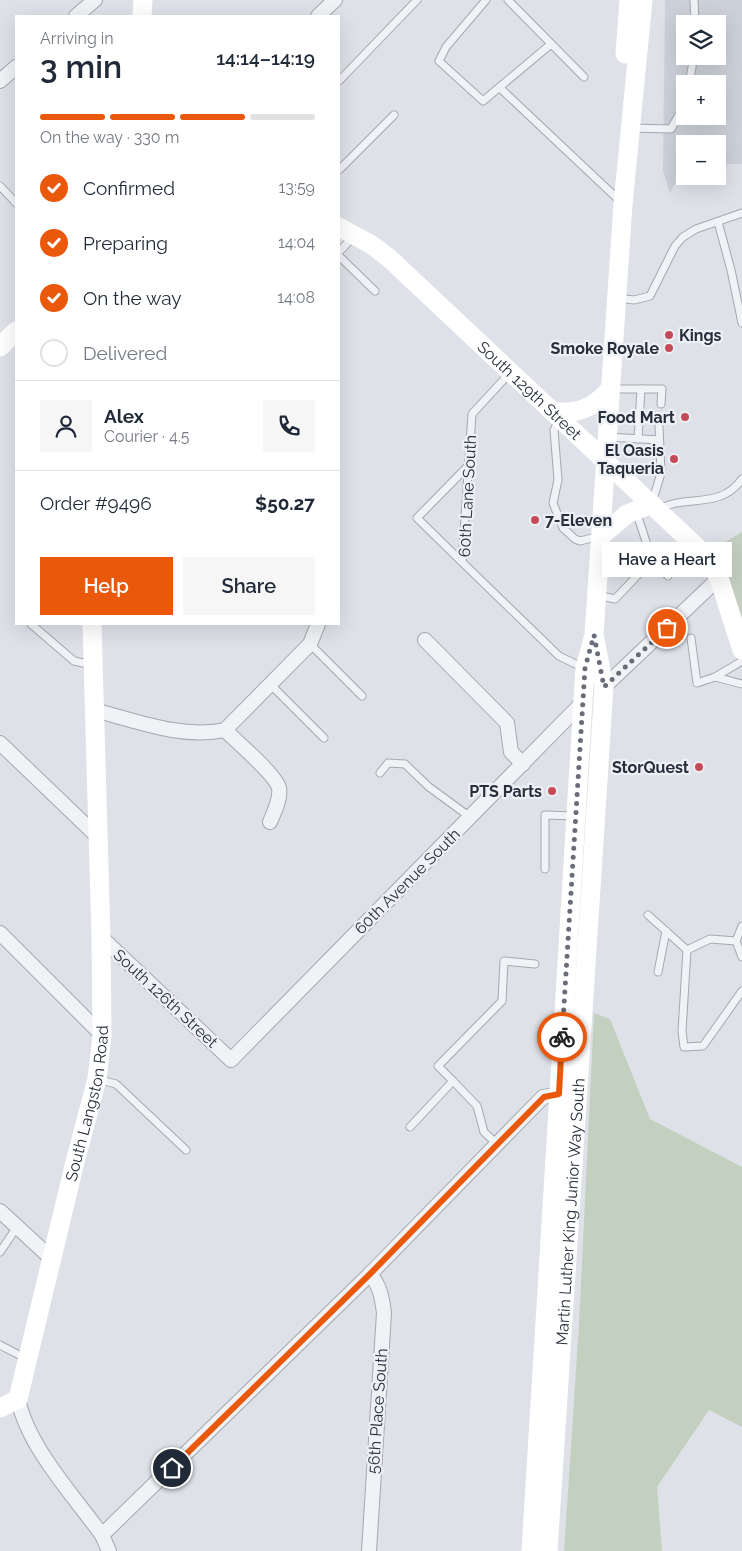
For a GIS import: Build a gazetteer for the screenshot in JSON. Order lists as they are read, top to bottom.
{
  "streets": {
    "main road": ["South 129th Street", "South Langston Road", "Martin Luther King Junior Way South"],
    "street": ["60th Avenue South", "South 126th Street", "56th Place South"],
    "lane": ["60th Lane South"]
  },
  "crossings": [
    ["South 129th Street", "60th Lane South"],
    ["South 129th Street", "Martin Luther King Junior Way South"],
    ["60th Lane South", "Martin Luther King Junior Way South"],
    ["60th Avenue South", "South 126th Street"],
    ["60th Avenue South", "Martin Luther King Junior Way South"],
    ["South 126th Street", "South Langston Road"]
  ],
  "places": [
    "Kings",
    "Smoke Royale",
    "Food Mart",
    "El Oasis Taqueria",
    "7-Eleven",
    "Have a Heart",
    "StorQuest",
    "PTS Parts"
  ],
  "page": {
    "map_buttons": ["+", "−"],
    "heading": ["3 min", "Arriving in", "14:14–14:19"],
    "panel": [
      "Alex",
      "Courier · 4.5",
      "Order #9496",
      "$50.27"
    ],
    "bar": "On the way · 330 m",
    "list": [
      ["Confirmed", "13:59"],
      ["Preparing", "14:04"],
      ["On the way", "14:08"],
      "Delivered"
    ],
    "bubble": "Have a Heart",
    "buttons": ["Help", "Share"]
  }
}
